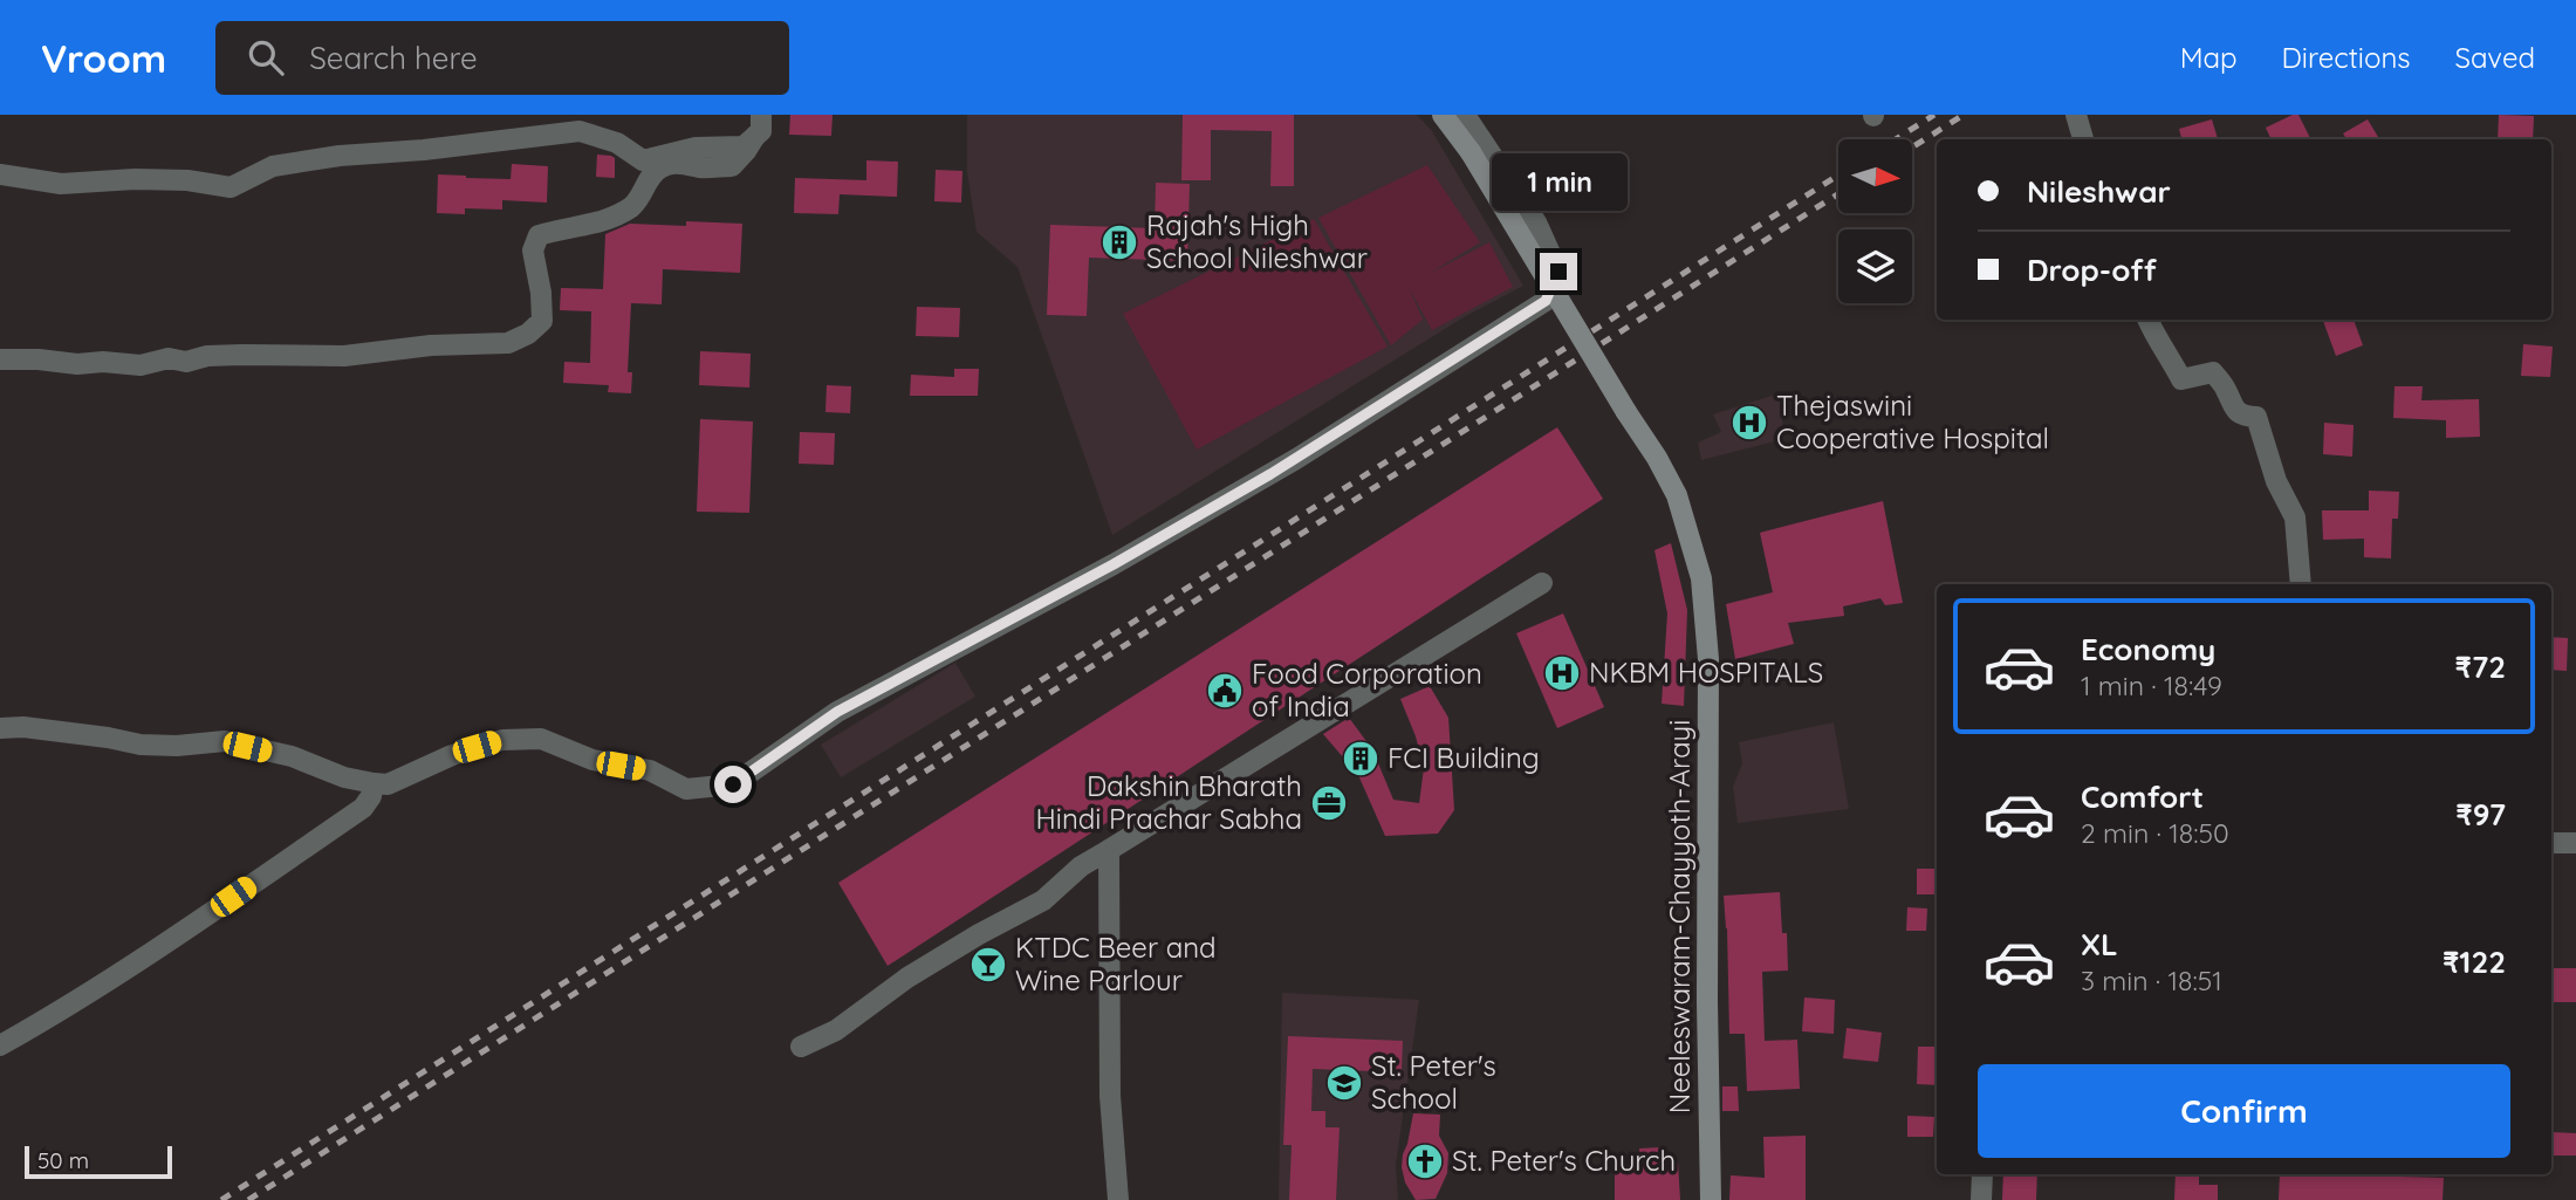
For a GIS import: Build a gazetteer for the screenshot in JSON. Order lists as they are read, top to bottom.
{
  "streets": {
    "main road": ["Neeleswaram-Chayyoth-Arayi"]
  },
  "places": {
    "building": ["Rajah's High School Nileshwar", "FCI Building"],
    "hospital": ["Thejaswini Cooperative Hospital", "NKBM HOSPITALS"],
    "public building": ["Food Corporation of India"],
    "office": ["Dakshin Bharath Hindi Prachar Sabha"],
    "bar": ["KTDC Beer and Wine Parlour"],
    "school or university": ["St. Peter's School"],
    "church": ["St. Peter's Church"]
  },
  "scale_bar": "50 m",
  "north": "right",
  "page": {
    "header": "Vroom",
    "search": "Search here",
    "nav": ["Map", "Directions", "Saved"],
    "banner": ["Nileshwar", "Drop-off"],
    "bubble": "1 min",
    "list": [
      {
        "name": "Economy",
        "note": "1 min · 18:49",
        "value": "₹72"
      },
      {
        "name": "Comfort",
        "note": "2 min · 18:50",
        "value": "₹97"
      },
      {
        "name": "XL",
        "note": "3 min · 18:51",
        "value": "₹122"
      }
    ],
    "buttons": "Confirm",
    "scale": "50 m"
  }
}
